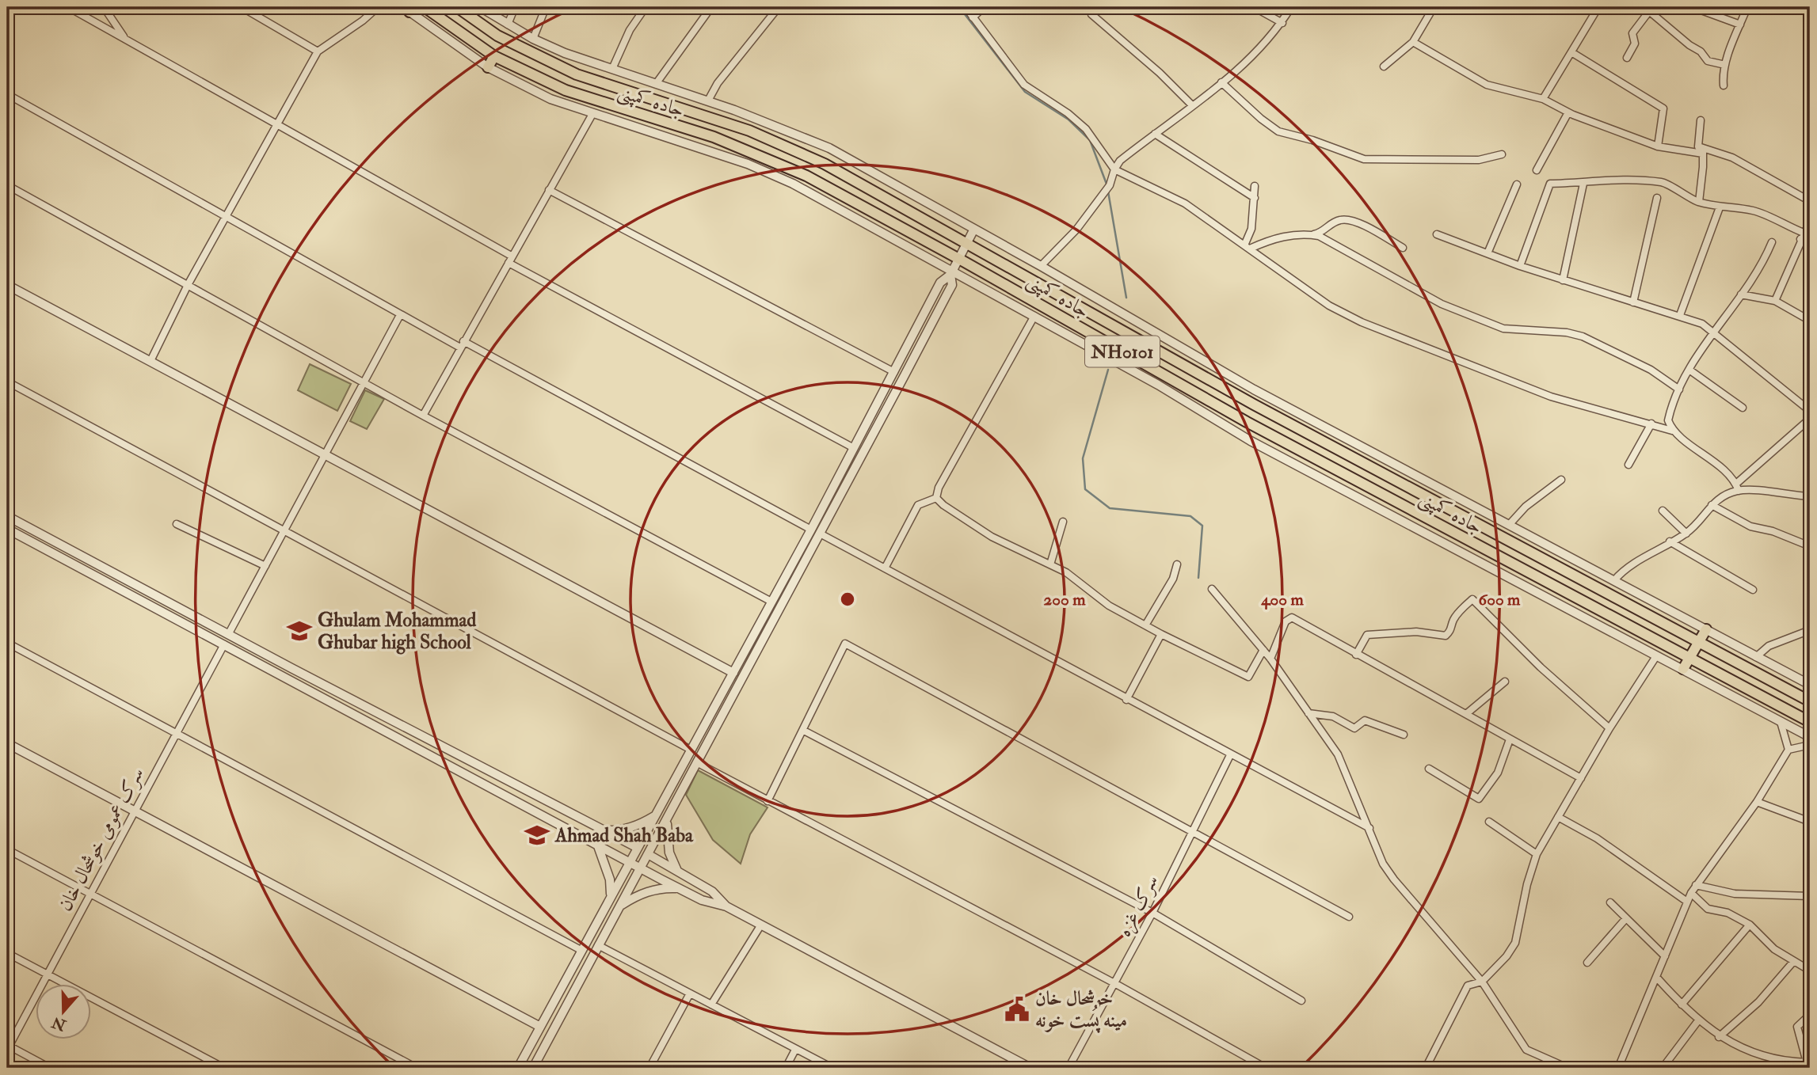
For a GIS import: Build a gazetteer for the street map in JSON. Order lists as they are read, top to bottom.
{
  "streets": {
    "highway": ["جاده کمپنی", "NH0101"],
    "street": ["سرک عمومی خوشحال خان", "سرک غزه"]
  },
  "places": {
    "school or university": ["Ghulam Mohammad Ghubar high School", "Ahmad Shah Baba"],
    "public building": ["خوشحال خان مینه پُست خونه"]
  },
  "north": "bottom",
  "rings": ["200 m", "400 m", "600 m"]
}
